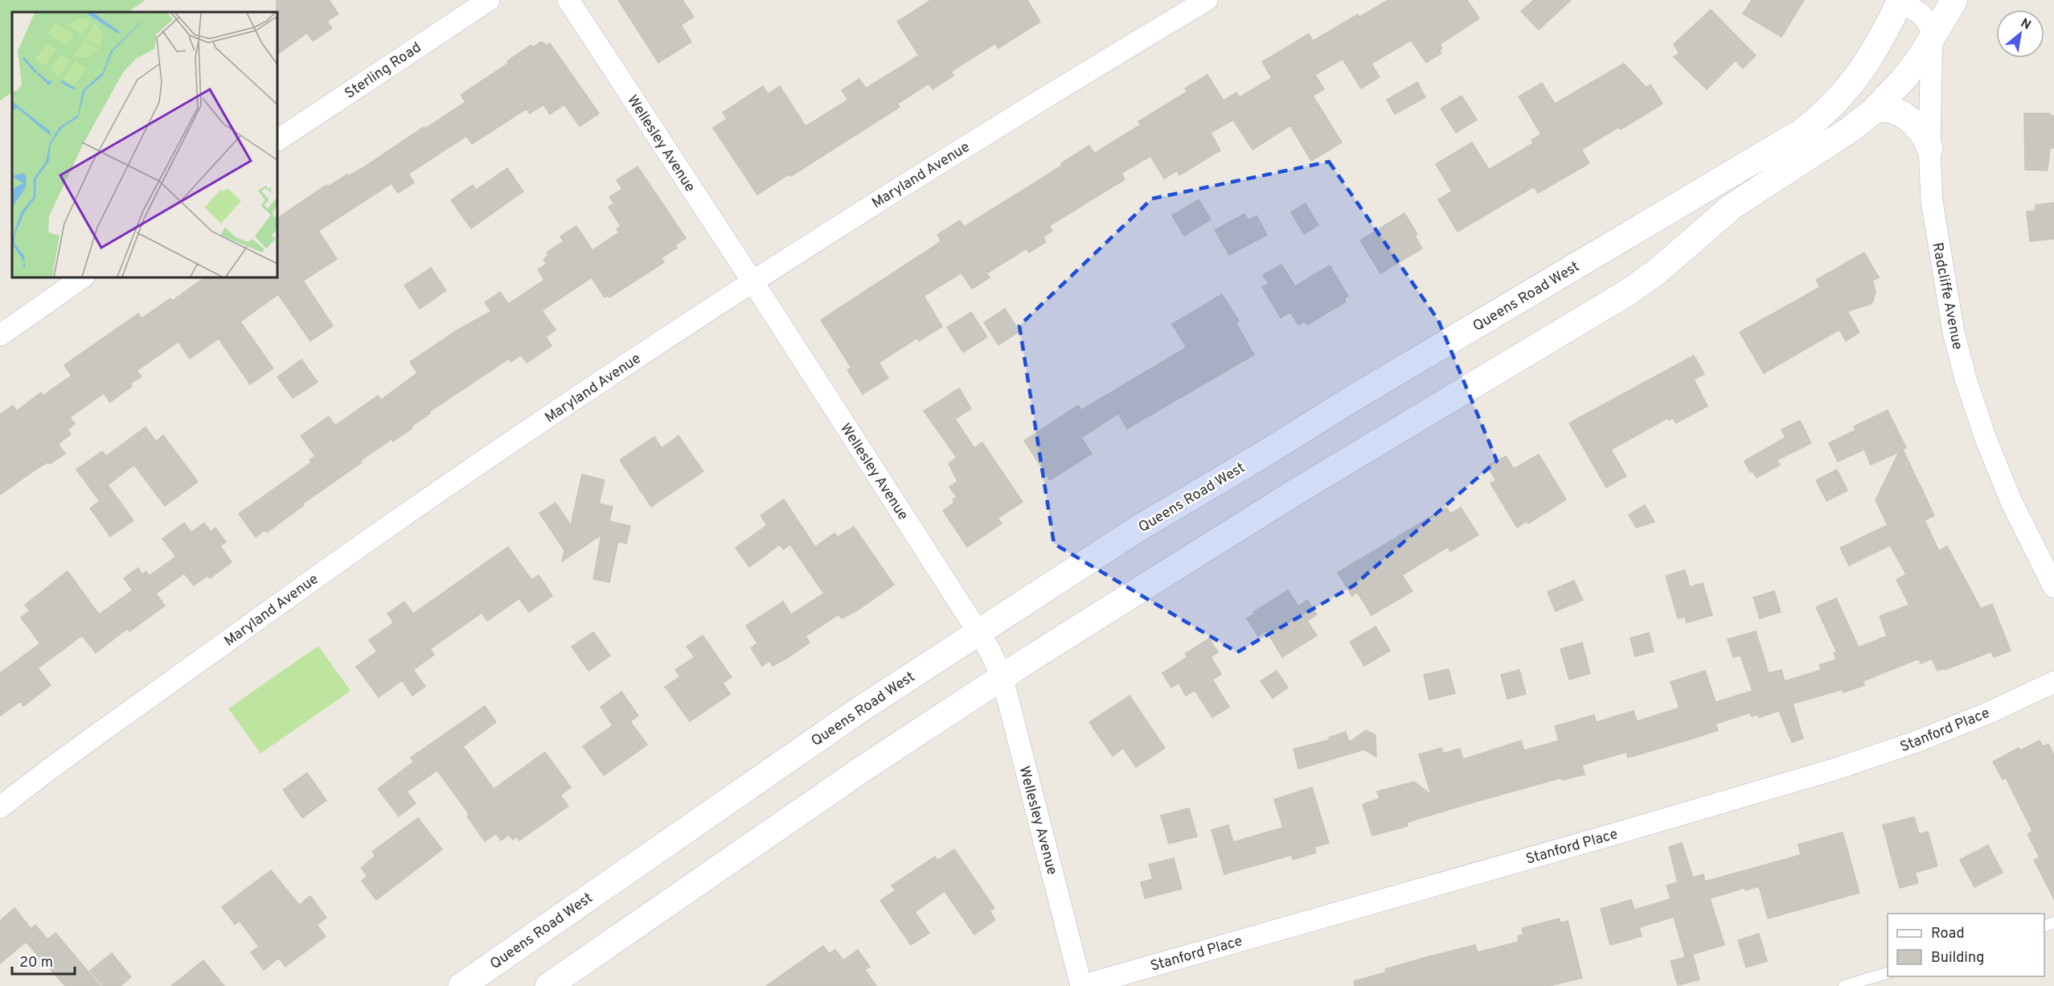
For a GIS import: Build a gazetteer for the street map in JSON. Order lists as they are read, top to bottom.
{
  "streets": {
    "street": [
      "Sterling Road",
      "Wellesley Avenue",
      "Maryland Avenue",
      "Queens Road West",
      "Radcliffe Avenue",
      "Stanford Place"
    ]
  },
  "crossings": [
    ["Wellesley Avenue", "Maryland Avenue"],
    ["Wellesley Avenue", "Queens Road West"],
    ["Wellesley Avenue", "Stanford Place"],
    ["Queens Road West", "Radcliffe Avenue"]
  ],
  "legend": ["Road", "Building"],
  "scale_bar": "20 m",
  "north": "top right"
}
